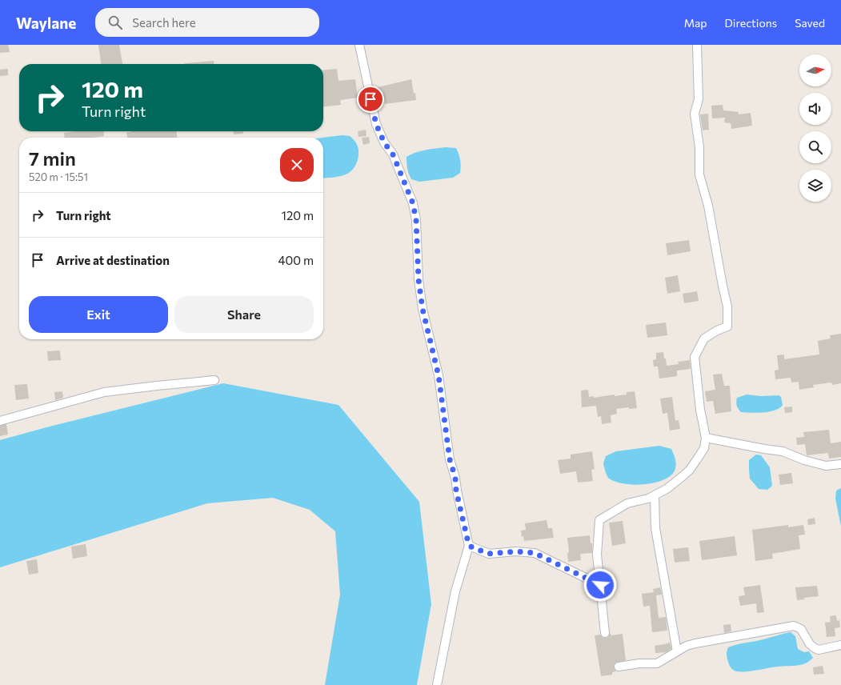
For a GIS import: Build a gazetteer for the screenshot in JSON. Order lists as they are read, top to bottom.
{
  "north": "right",
  "page": {
    "header": "Waylane",
    "search": "Search here",
    "nav": ["Map", "Directions", "Saved"],
    "turn": ["120 m", "Turn right"],
    "heading": ["7 min", "520 m · 15:51"],
    "list": [
      {
        "name": "Turn right",
        "value": "120 m"
      },
      {
        "name": "Arrive at destination",
        "value": "400 m"
      }
    ],
    "buttons": ["Exit", "Share"]
  }
}
